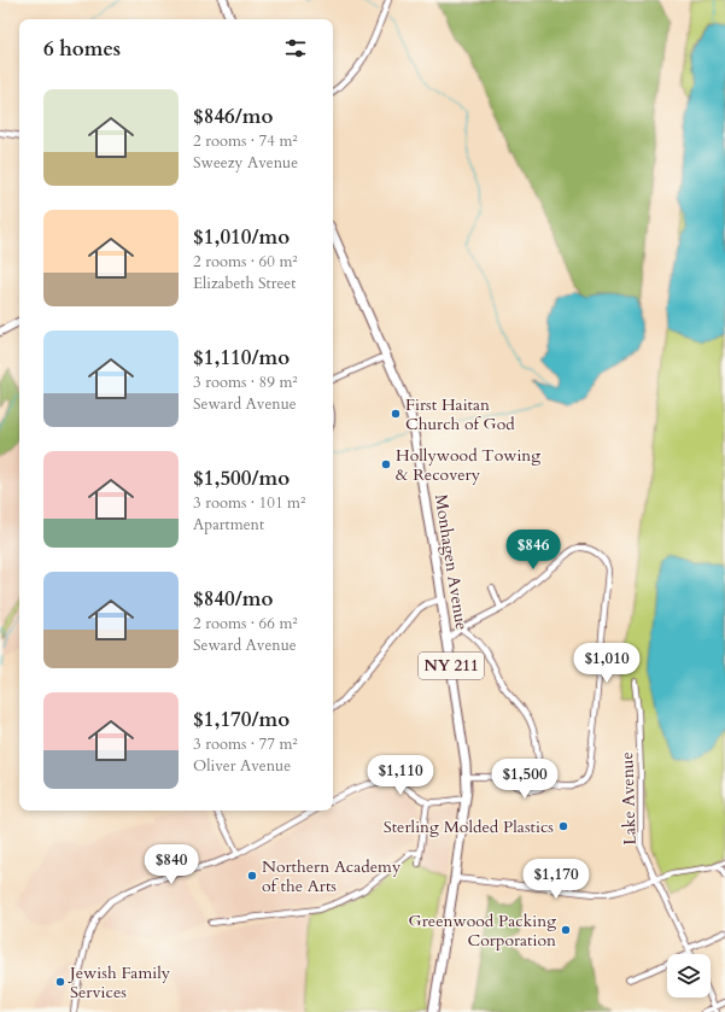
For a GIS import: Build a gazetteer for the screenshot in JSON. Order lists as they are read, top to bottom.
{
  "streets": {
    "main road": ["Monhagen Avenue", "NY 211"],
    "street": ["Lake Avenue"]
  },
  "places": [
    "First Haitan Church of God",
    "Hollywood Towing & Recovery",
    "Sterling Molded Plastics",
    "Northern Academy of the Arts",
    "Greenwood Packing Corporation",
    "Jewish Family Services"
  ],
  "page": {
    "heading": "6 homes",
    "list": [
      {
        "name": "$846/mo",
        "note": "2 rooms · 74 m² · Sweezy Avenue"
      },
      {
        "name": "$1,010/mo",
        "note": "2 rooms · 60 m² · Elizabeth Street"
      },
      {
        "name": "$1,110/mo",
        "note": "3 rooms · 89 m² · Seward Avenue"
      },
      {
        "name": "$1,500/mo",
        "note": "3 rooms · 101 m² · Apartment"
      },
      {
        "name": "$840/mo",
        "note": "2 rooms · 66 m² · Seward Avenue"
      },
      {
        "name": "$1,170/mo",
        "note": "3 rooms · 77 m² · Oliver Avenue"
      }
    ],
    "price": [
      "$846",
      "$1,010",
      "$1,110",
      "$1,500",
      "$840",
      "$1,170"
    ]
  }
}
